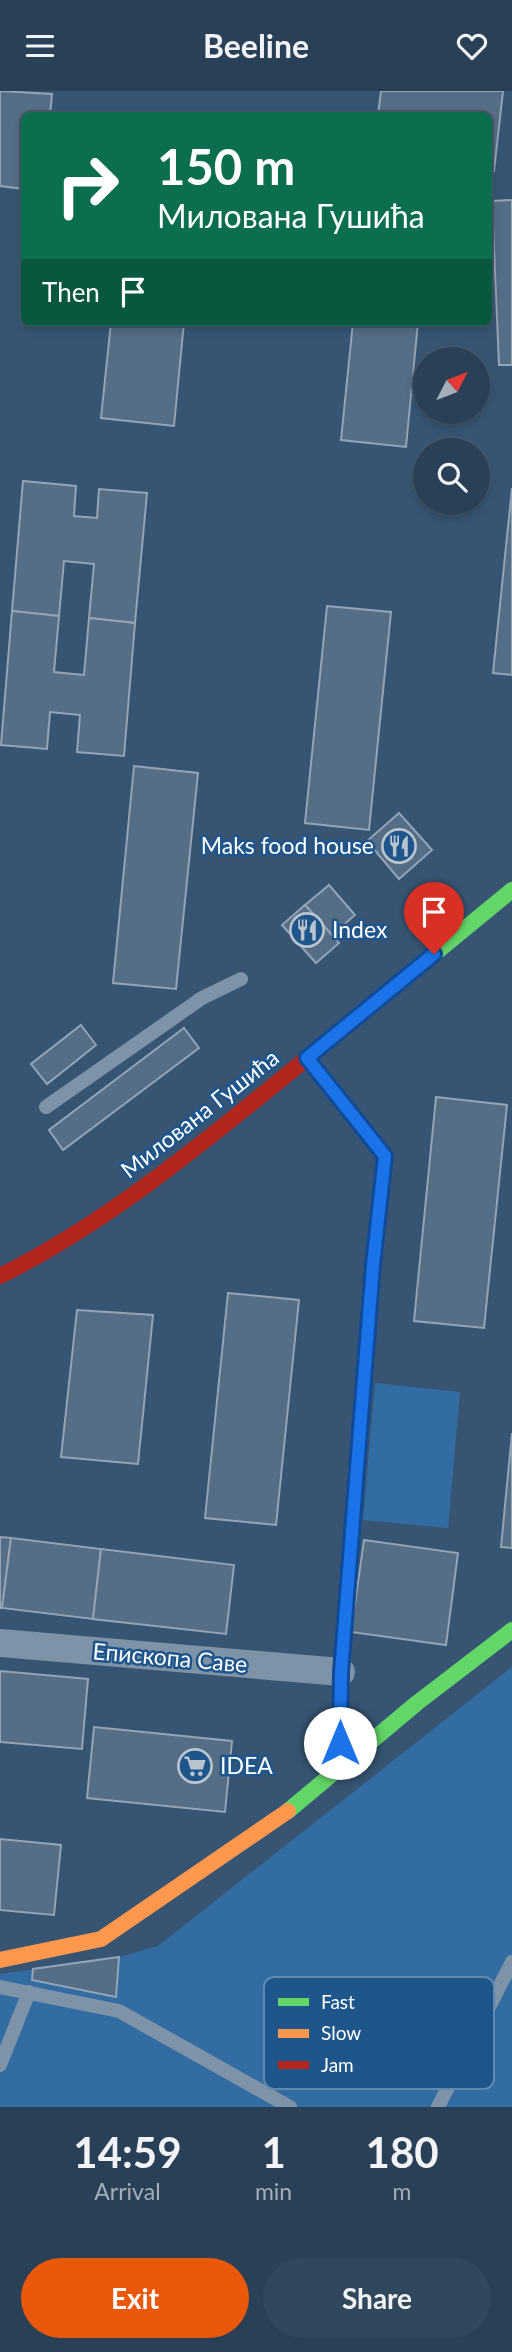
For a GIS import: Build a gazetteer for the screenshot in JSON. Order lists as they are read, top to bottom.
{
  "streets": {
    "street": ["Милована Гушића", "Епископа Саве"]
  },
  "places": {
    "restaurant": ["Maks food house", "Index"],
    "supermarket": ["IDEA"]
  },
  "legend": ["Fast", "Slow", "Jam"],
  "north": "top right",
  "page": {
    "header": "Beeline",
    "turn": ["150 m", "Милована Гушића"],
    "then": "Then",
    "eta": [
      "14:59",
      "Arrival",
      "1",
      "min",
      "180",
      "m"
    ],
    "buttons": ["Exit", "Share"]
  }
}
